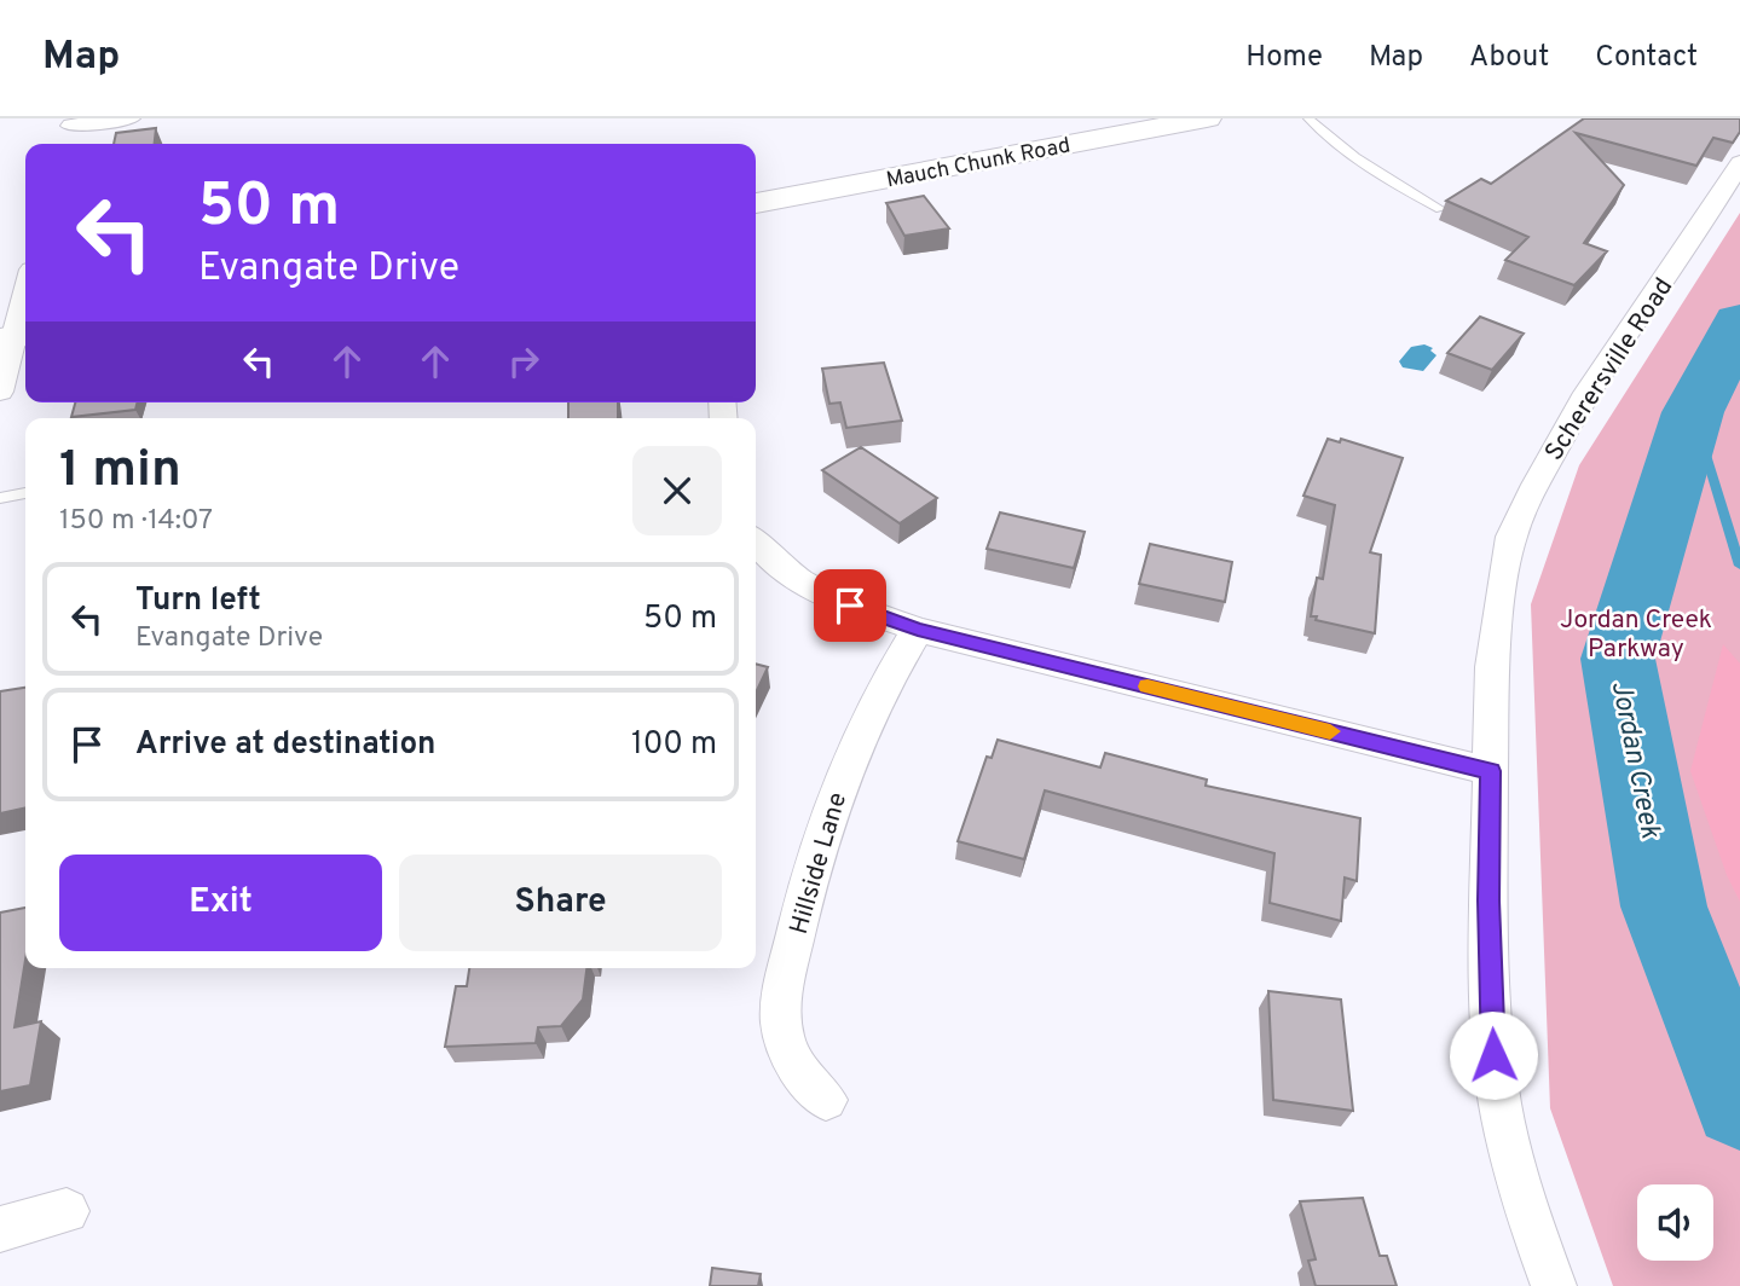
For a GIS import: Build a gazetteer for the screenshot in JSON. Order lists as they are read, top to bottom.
{
  "streets": {
    "main road": ["Mauch Chunk Road"],
    "street": ["Scherersville Road", "Hillside Lane"]
  },
  "water": ["Jordan Creek"],
  "parks": ["Jordan Creek Parkway"],
  "page": {
    "header": "Map",
    "nav": [
      "Home",
      "Map",
      "About",
      "Contact"
    ],
    "turn": ["50 m", "Evangate Drive"],
    "heading": ["1 min", "150 m · 14:07"],
    "list": [
      {
        "name": "Turn left",
        "note": "Evangate Drive",
        "value": "50 m"
      },
      {
        "name": "Arrive at destination",
        "value": "100 m"
      }
    ],
    "buttons": ["Exit", "Share"]
  }
}
